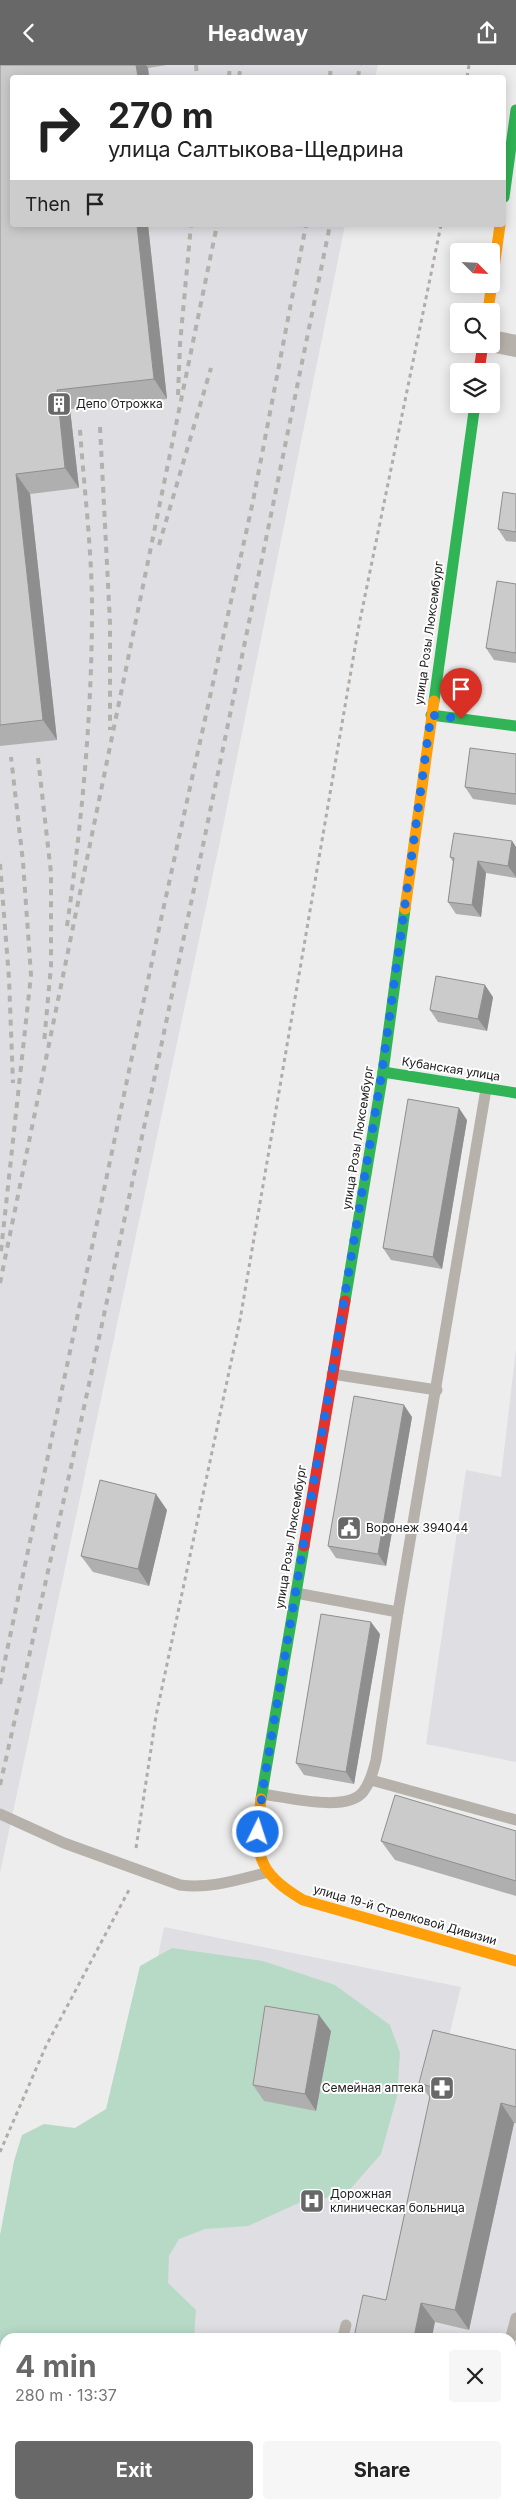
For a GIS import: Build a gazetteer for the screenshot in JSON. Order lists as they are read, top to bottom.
{
  "streets": {
    "street": ["улица Розы Люксембург", "Кубанская улица", "улица 19-й Стрелковой Дивизии"]
  },
  "crossings": [
    ["улица Розы Люксембург", "Кубанская улица"],
    ["улица Розы Люксембург", "улица 19-й Стрелковой Дивизии"]
  ],
  "places": {
    "building": ["Депо Отрожка"],
    "public building": ["Воронеж 394044"],
    "pharmacy": ["Семейная аптека"],
    "hospital": ["Дорожная клиническая больница"]
  },
  "north": "bottom right",
  "page": {
    "header": "Headway",
    "turn": ["270 m", "улица Салтыкова-Щедрина"],
    "then": "Then",
    "heading": ["4 min", "280 m · 13:37"],
    "buttons": ["Exit", "Share"]
  }
}
